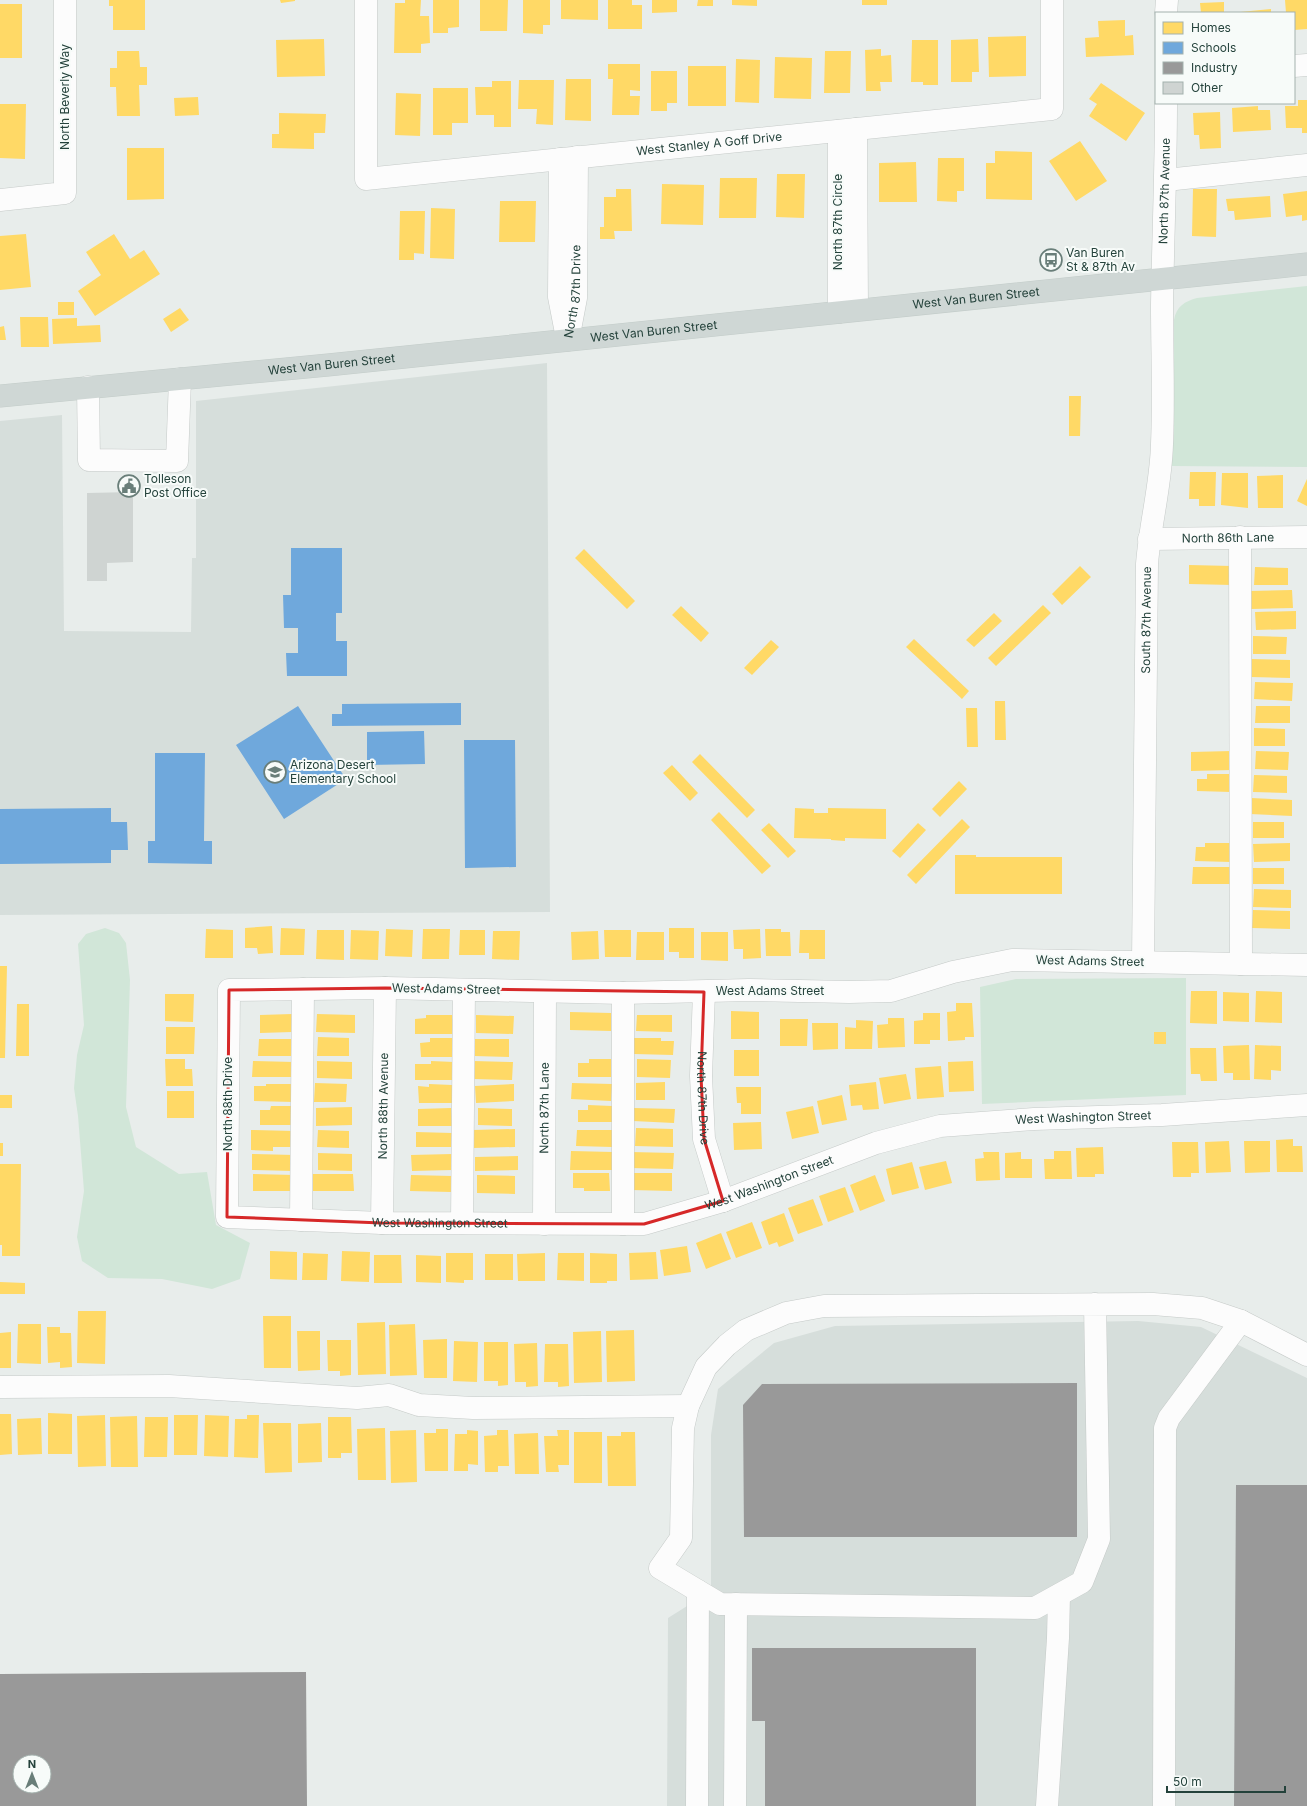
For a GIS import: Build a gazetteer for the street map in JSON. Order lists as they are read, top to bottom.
{
  "streets": {
    "main road": ["West Van Buren Street"],
    "street": [
      "North Beverly Way",
      "West Stanley A Goff Drive",
      "North 87th Avenue",
      "North 87th Circle",
      "North 87th Drive",
      "North 86th Lane",
      "South 87th Avenue",
      "West Adams Street",
      "North 88th Drive",
      "North 88th Avenue",
      "North 87th Lane",
      "West Washington Street"
    ]
  },
  "crossings": [
    ["West Stanley A Goff Drive", "North 87th Circle"],
    ["West Stanley A Goff Drive", "North 87th Drive"],
    ["North 87th Avenue", "West Van Buren Street"],
    ["North 87th Avenue", "South 87th Avenue"],
    ["North 87th Circle", "West Van Buren Street"],
    ["North 87th Drive", "West Van Buren Street"],
    ["North 87th Drive", "West Adams Street"],
    ["North 87th Drive", "West Washington Street"],
    ["West Van Buren Street", "South 87th Avenue"],
    ["North 86th Lane", "South 87th Avenue"],
    ["South 87th Avenue", "West Adams Street"],
    ["West Adams Street", "North 88th Drive"],
    ["West Adams Street", "North 88th Avenue"],
    ["West Adams Street", "North 87th Lane"],
    ["North 88th Drive", "West Washington Street"],
    ["North 88th Avenue", "West Washington Street"],
    ["North 87th Lane", "West Washington Street"]
  ],
  "places": {
    "bus stop": ["Van Buren St & 87th Av"],
    "public building": ["Tolleson Post Office"],
    "school or university": ["Arizona Desert Elementary School"]
  },
  "legend": [
    "Homes",
    "Schools",
    "Industry",
    "Other"
  ],
  "scale_bar": "50 m",
  "north": "top"
}
